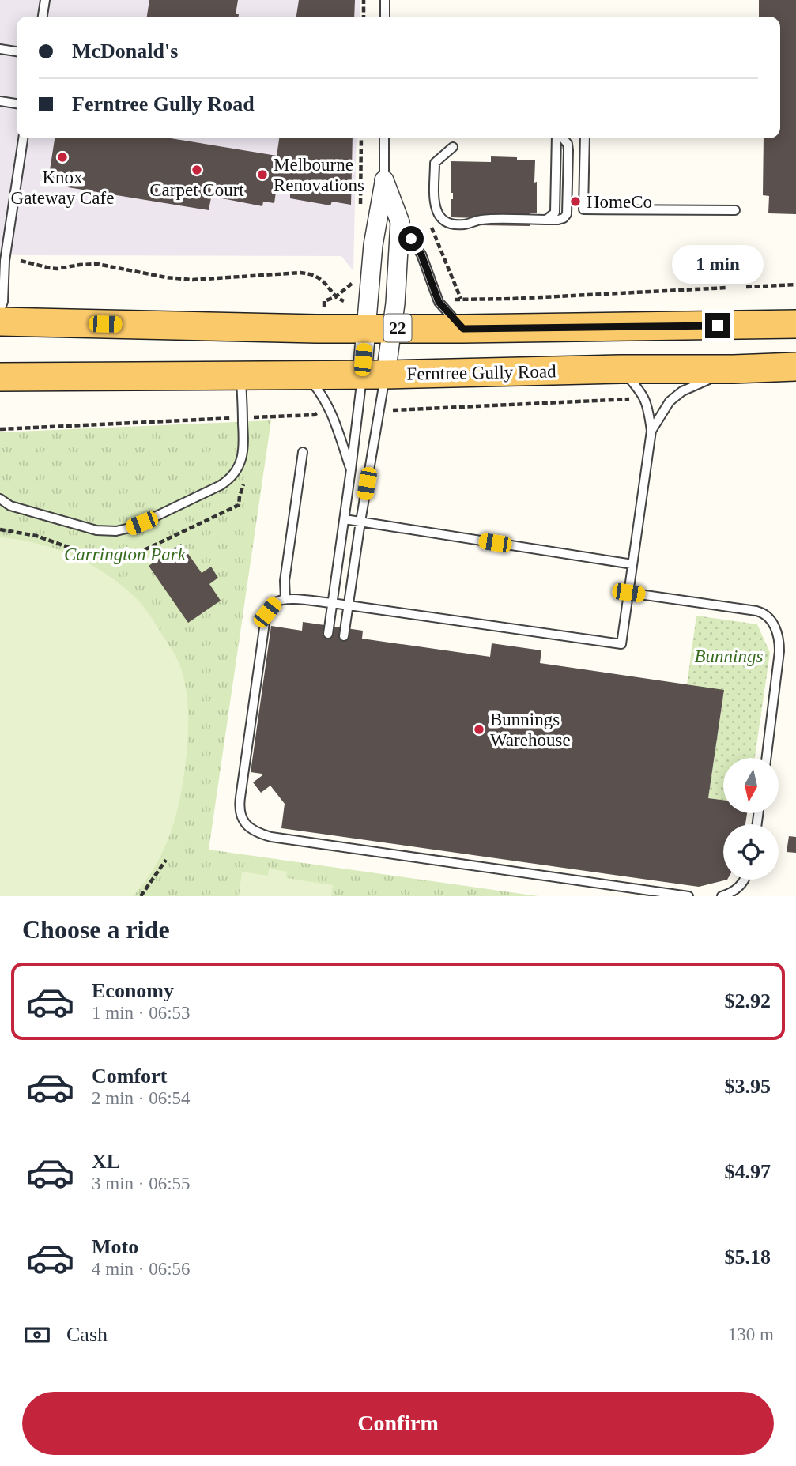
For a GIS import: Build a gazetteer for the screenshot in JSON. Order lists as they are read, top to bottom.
{
  "streets": {
    "main road": ["22", "Ferntree Gully Road"]
  },
  "parks": ["Carrington Park", "Bunnings"],
  "places": [
    "Knox Gateway Cafe",
    "Carpet Court",
    "Melbourne Renovations",
    "HomeCo",
    "Bunnings Warehouse"
  ],
  "north": "bottom",
  "page": {
    "banner": ["McDonald's", "Ferntree Gully Road"],
    "bubble": "1 min",
    "heading": "Choose a ride",
    "list": [
      {
        "name": "Economy",
        "note": "1 min · 06:53",
        "value": "$2.92"
      },
      {
        "name": "Comfort",
        "note": "2 min · 06:54",
        "value": "$3.95"
      },
      {
        "name": "XL",
        "note": "3 min · 06:55",
        "value": "$4.97"
      },
      {
        "name": "Moto",
        "note": "4 min · 06:56",
        "value": "$5.18"
      }
    ],
    "pay": ["Cash", "130 m"],
    "buttons": "Confirm"
  }
}
